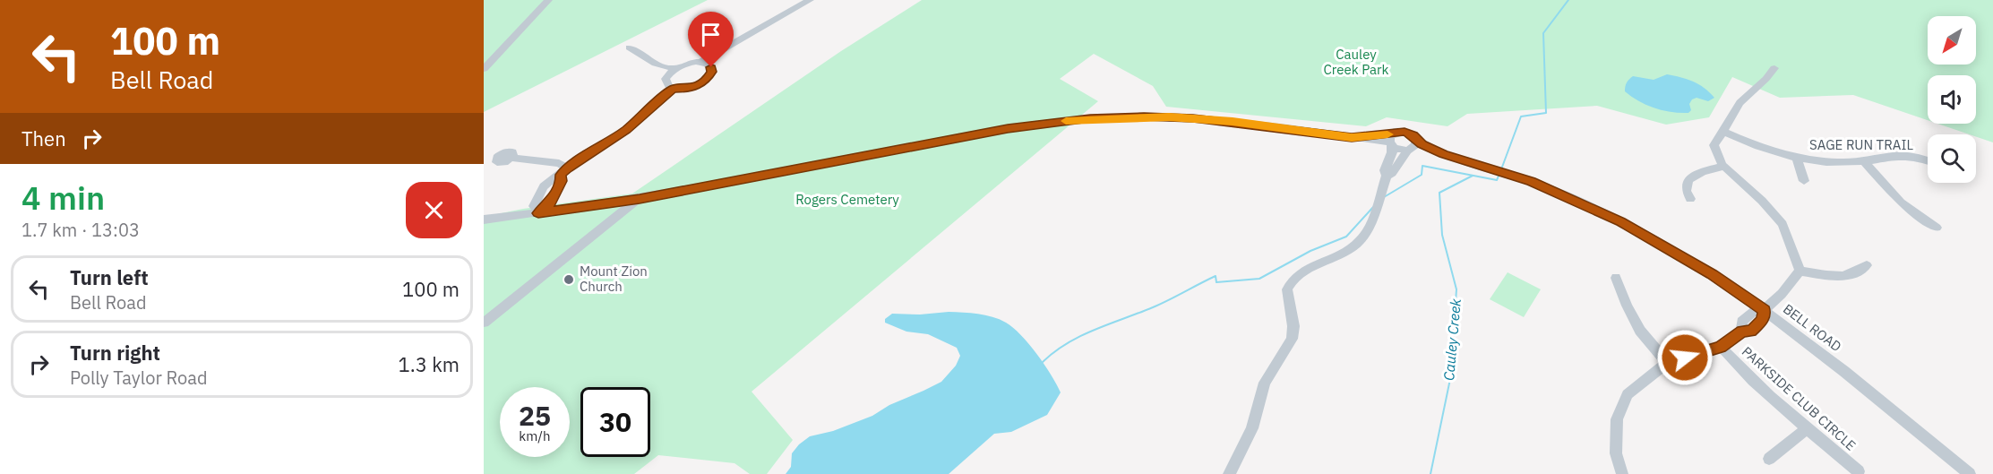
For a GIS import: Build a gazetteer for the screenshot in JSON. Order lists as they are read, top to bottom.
{
  "streets": {
    "street": ["SAGE RUN TRAIL", "BELL ROAD", "PARKSIDE CLUB CIRCLE"]
  },
  "water": ["Cauley Creek"],
  "parks": ["Cauley Creek Park", "Rogers Cemetery"],
  "places": ["Mount Zion Church"],
  "north": "bottom left",
  "page": {
    "turn": ["100 m", "Bell Road"],
    "then": "Then",
    "heading": ["4 min", "1.7 km · 13:03"],
    "list": [
      {
        "name": "Turn left",
        "note": "Bell Road",
        "value": "100 m"
      },
      {
        "name": "Turn right",
        "note": "Polly Taylor Road",
        "value": "1.3 km"
      }
    ],
    "speed": "25 km/h",
    "limit": "30"
  }
}
